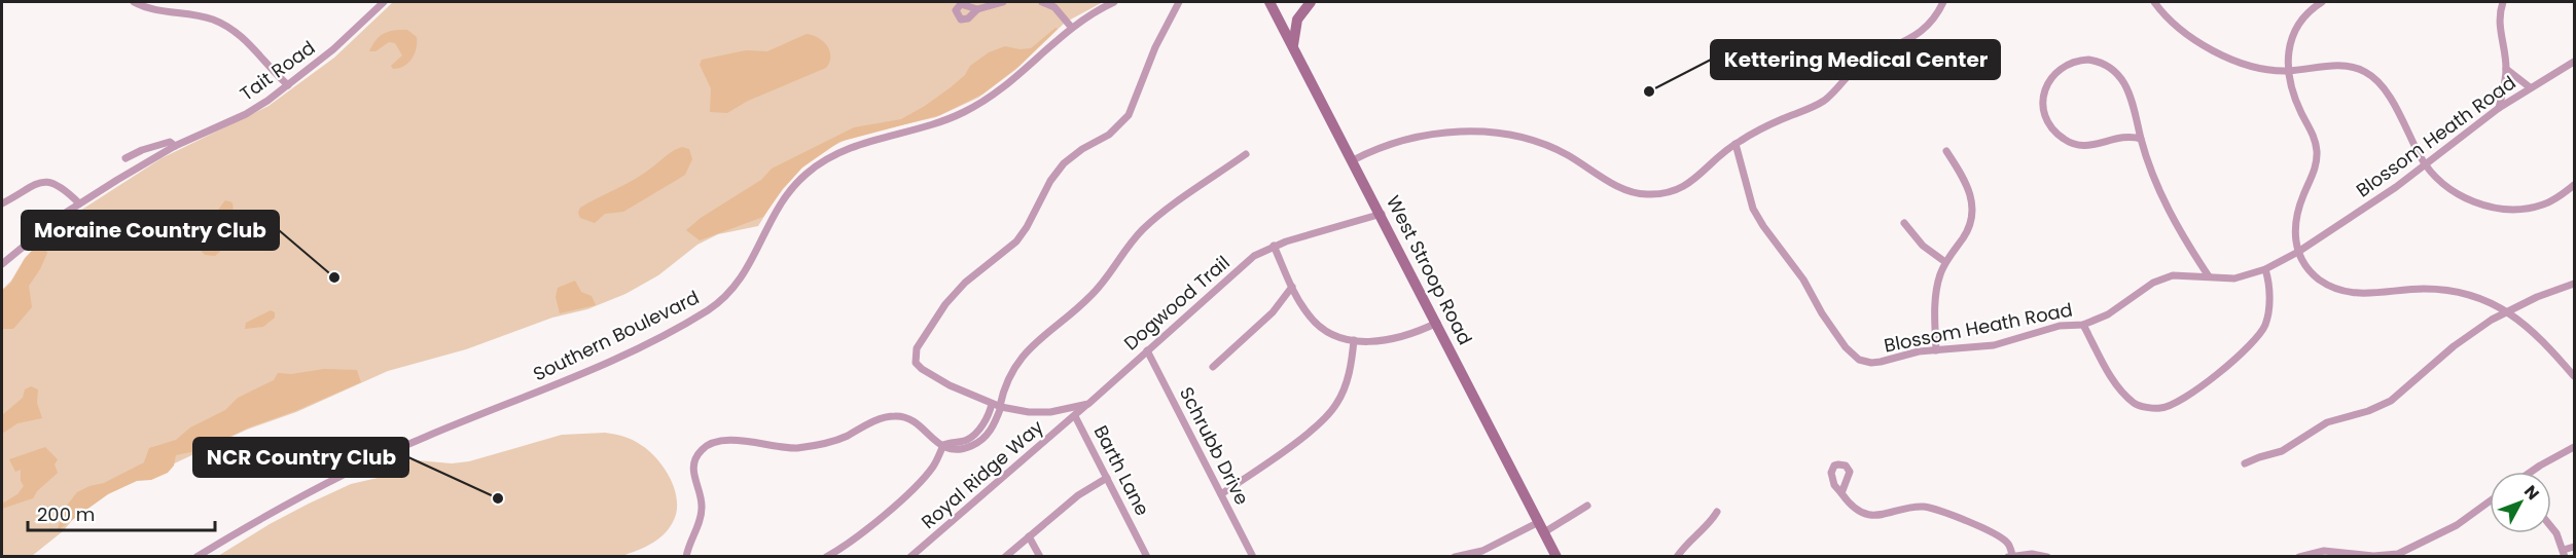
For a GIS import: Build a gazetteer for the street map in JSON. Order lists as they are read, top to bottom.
{
  "streets": {
    "main road": ["West Stroop Road"],
    "street": [
      "Tait Road",
      "Blossom Heath Road",
      "Dogwood Trail",
      "Southern Boulevard",
      "Schrubb Drive",
      "Barth Lane",
      "Royal Ridge Way"
    ]
  },
  "crossings": [
    ["West Stroop Road", "Dogwood Trail"],
    ["Dogwood Trail", "Schrubb Drive"],
    ["Dogwood Trail", "Barth Lane"],
    ["Barth Lane", "Royal Ridge Way"]
  ],
  "places": ["Kettering Medical Center", "Moraine Country Club", "NCR Country Club"],
  "scale_bar": "200 m",
  "north": "top right"
}
